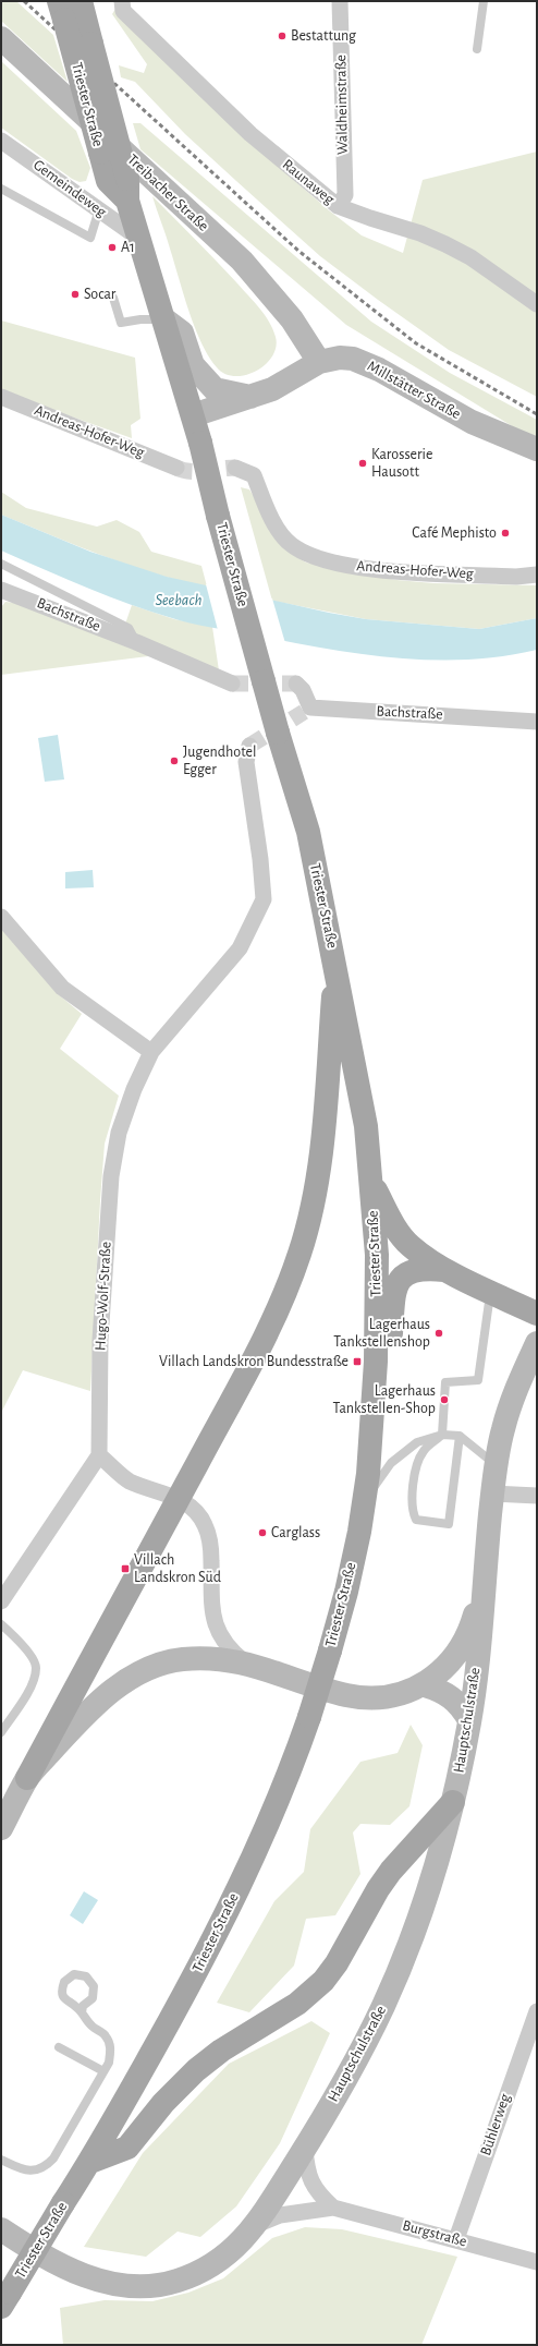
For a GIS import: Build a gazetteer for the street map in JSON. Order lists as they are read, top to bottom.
{
  "streets": {
    "main road": [
      "Triester Straße",
      "Treibacher Straße",
      "Millstätter Straße",
      "Hauptschulstraße"
    ],
    "street": [
      "Waldheimstraße",
      "Raunaweg",
      "Gemeindeweg",
      "Andreas-Hofer-Weg",
      "Bachstraße",
      "Hugo-Wolf-Straße",
      "Bühlerweg",
      "Burgstraße"
    ]
  },
  "crossings": [
    ["Triester Straße", "Gemeindeweg"],
    ["Triester Straße", "Millstätter Straße"],
    ["Waldheimstraße", "Raunaweg"],
    ["Treibacher Straße", "Millstätter Straße"],
    ["Hauptschulstraße", "Burgstraße"],
    ["Bühlerweg", "Burgstraße"]
  ],
  "water": ["Seebach"],
  "places": {
    "other": [
      "Bestattung",
      "A1",
      "Socar",
      "Karosserie Hausott",
      "Café Mephisto",
      "Jugendhotel Egger",
      "Lagerhaus Tankstellenshop",
      "Lagerhaus Tankstellen-Shop",
      "Carglass"
    ],
    "transit": ["Villach Landskron Bundesstraße", "Villach Landskron Süd"]
  }
}
